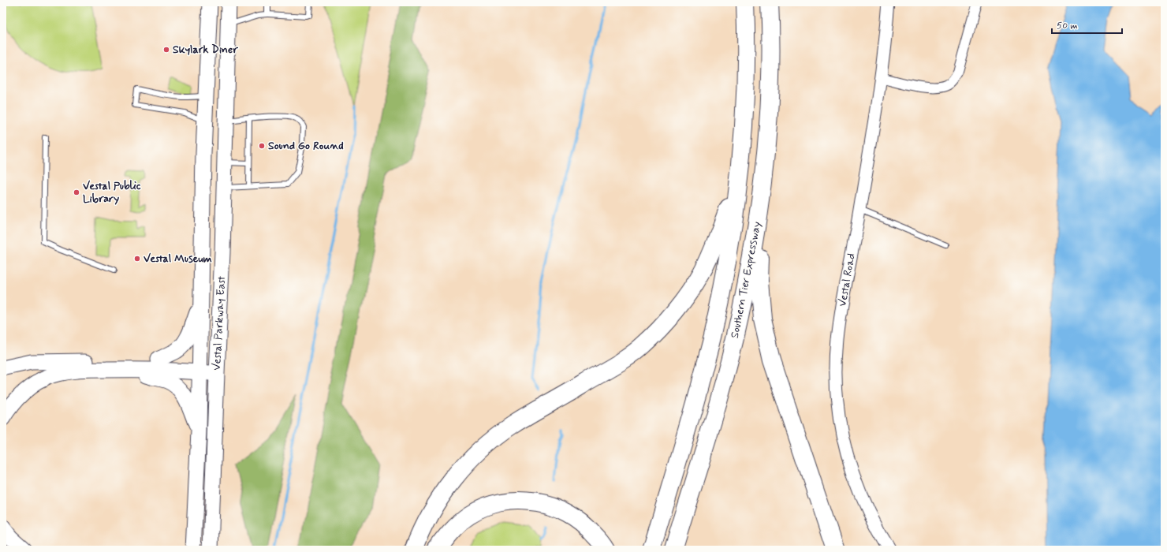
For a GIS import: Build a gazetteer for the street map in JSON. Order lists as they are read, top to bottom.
{
  "streets": {
    "highway": ["Southern Tier Expressway"],
    "main road": ["Vestal Parkway East"],
    "street": ["Vestal Road"]
  },
  "places": [
    "Skylark Diner",
    "Sound Go Round",
    "Vestal Public Library",
    "Vestal Museum"
  ],
  "scale_bar": "50 m"
}
